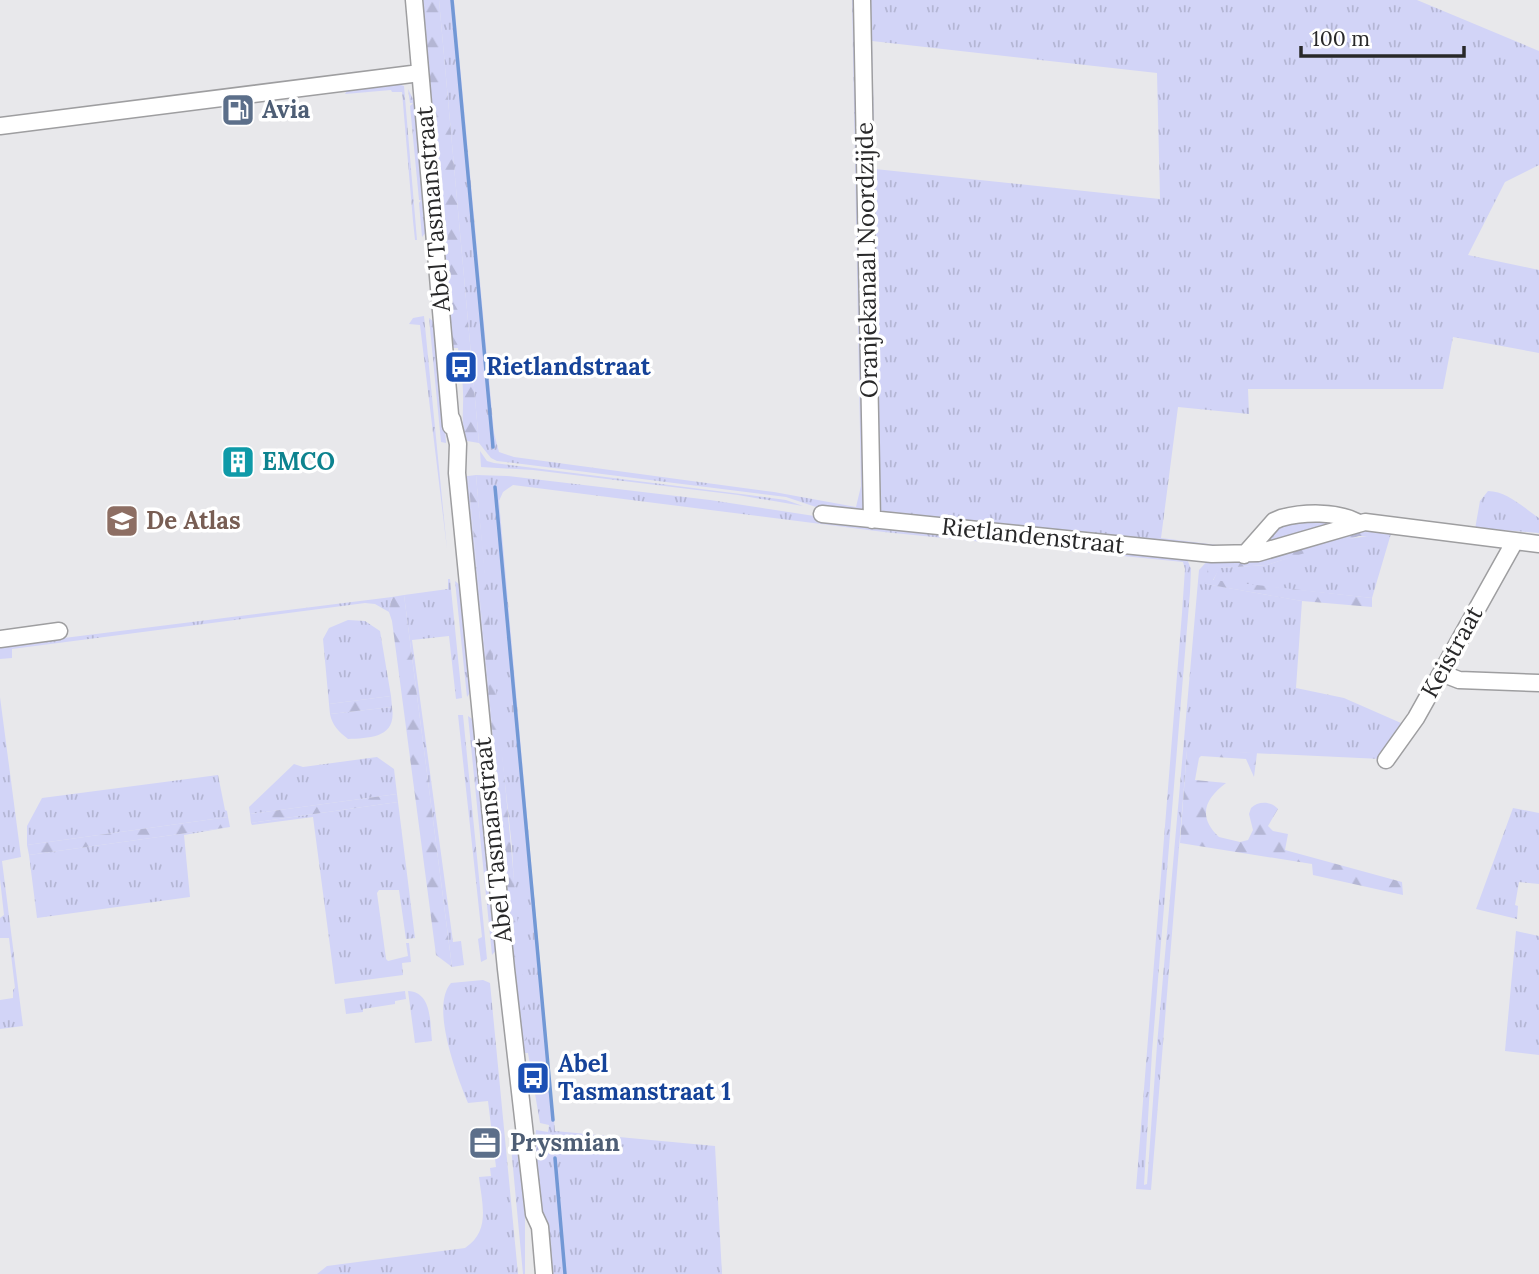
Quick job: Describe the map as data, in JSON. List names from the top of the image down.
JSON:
{
  "streets": {
    "street": [
      "Abel Tasmanstraat",
      "Oranjekanaal Noordzijde",
      "Rietlandenstraat",
      "Keistraat"
    ]
  },
  "crossings": [
    ["Oranjekanaal Noordzijde", "Rietlandenstraat"],
    ["Rietlandenstraat", "Keistraat"]
  ],
  "places": {
    "fuel station": ["Avia"],
    "bus stop": ["Rietlandstraat", "Abel Tasmanstraat 1"],
    "building": ["EMCO"],
    "school or university": ["De Atlas"],
    "office": ["Prysmian"]
  },
  "scale_bar": "100 m"
}
